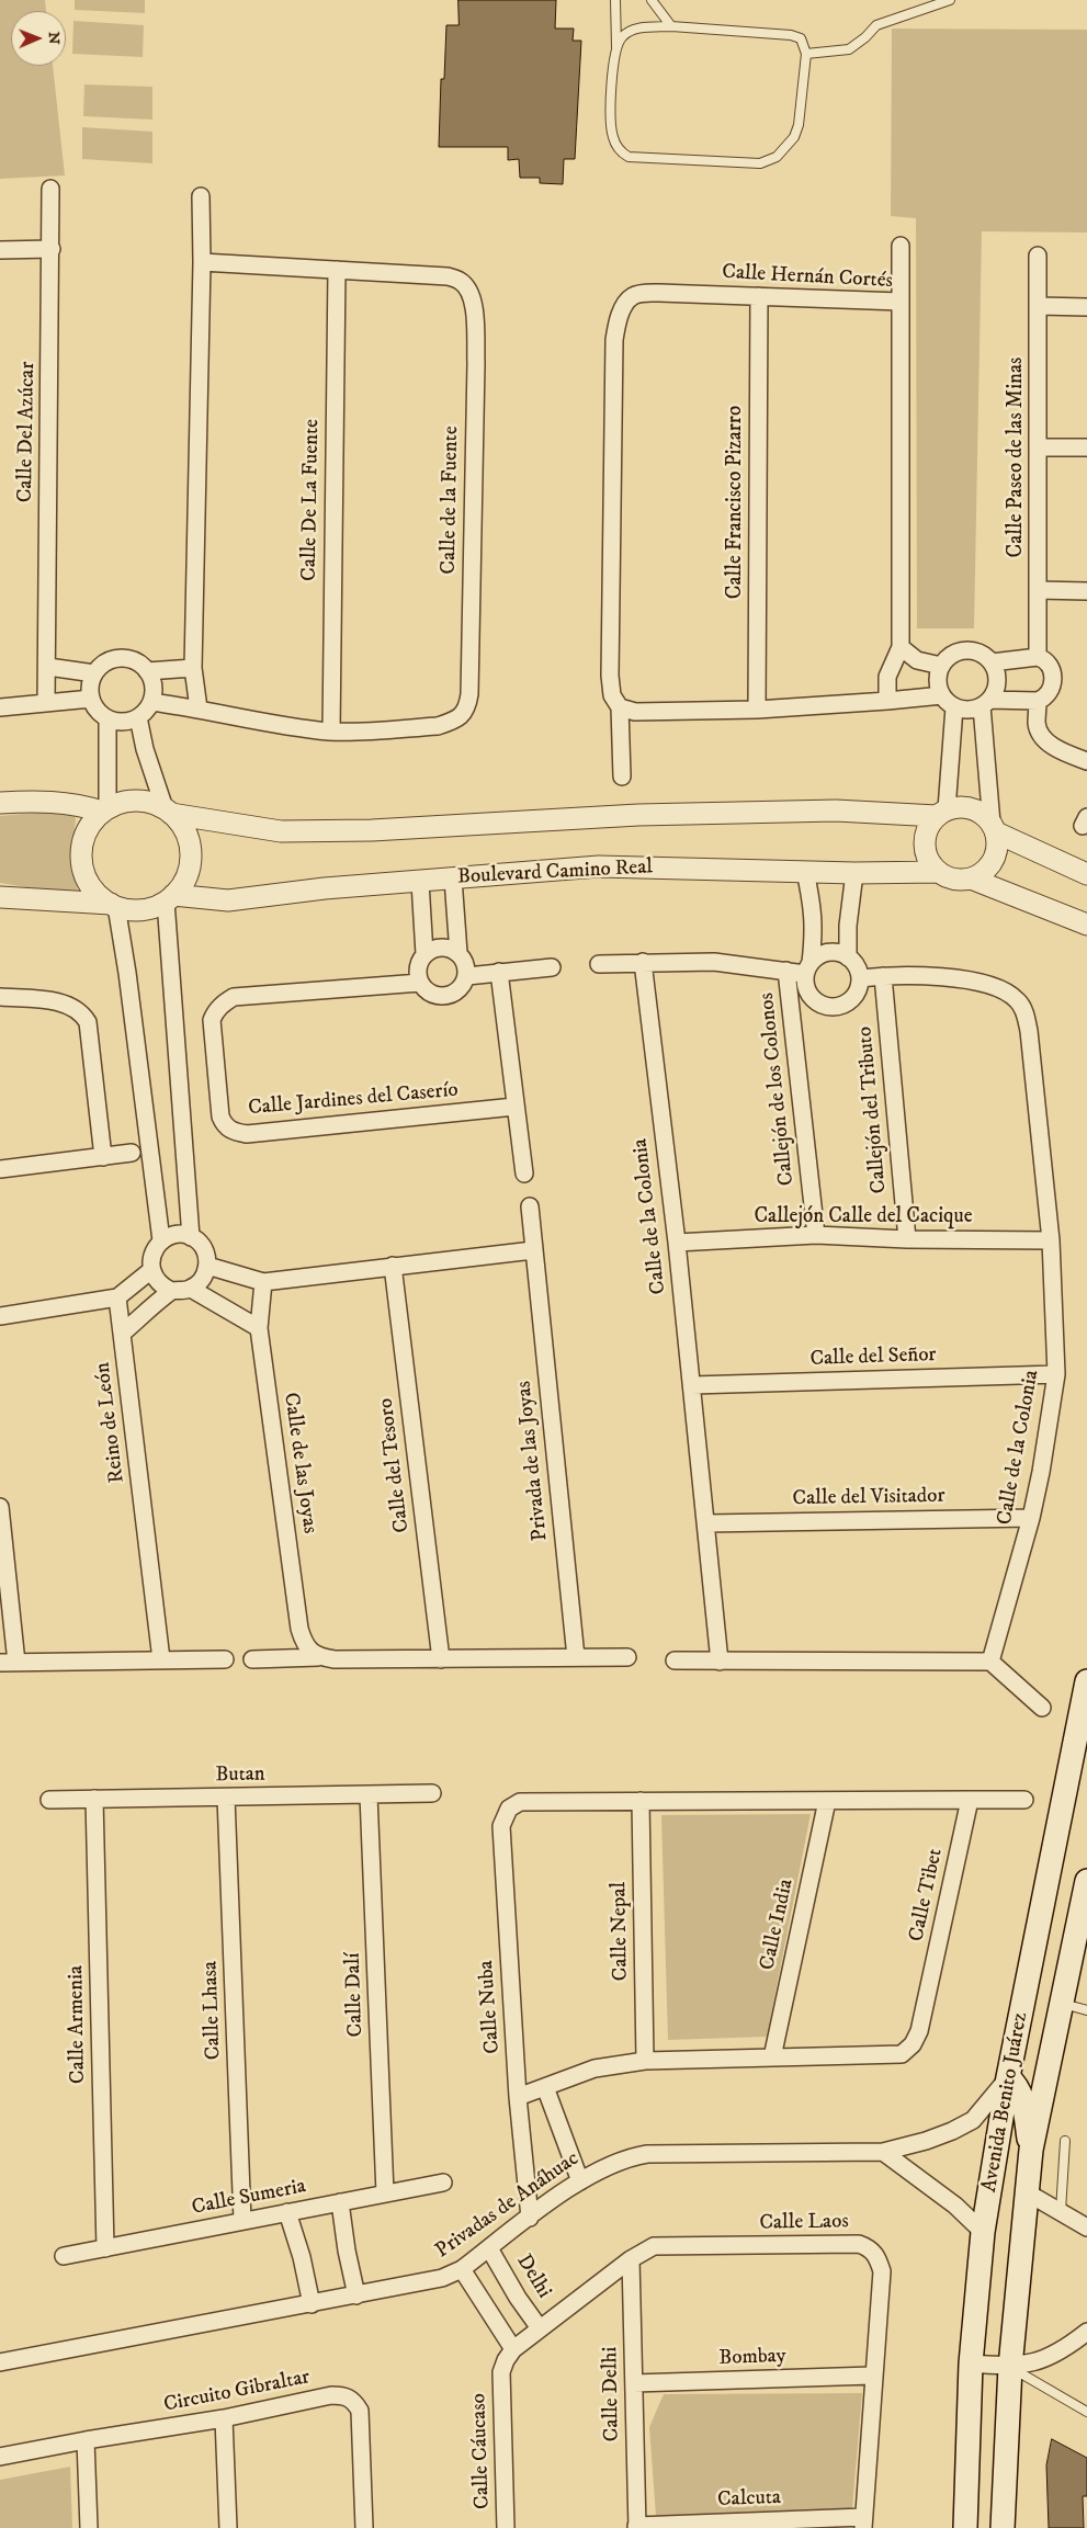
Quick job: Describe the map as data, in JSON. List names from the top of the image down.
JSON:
{
  "streets": {
    "main road": ["Avenida Benito Juárez"],
    "street": [
      "Calle Hernán Cortés",
      "Calle Del Azúcar",
      "Calle Paseo de las Minas",
      "Calle De La Fuente",
      "Calle de la Fuente",
      "Calle Francisco Pizarro",
      "Boulevard Camino Real",
      "Callejón de los Colonos",
      "Calle Jardines del Caserío",
      "Callejón del Tributo",
      "Calle de la Colonia",
      "Callejón Calle del Cacique",
      "Calle del Señor",
      "Reino de León",
      "Privada de las Joyas",
      "Calle de las Joyas",
      "Calle del Tesoro",
      "Calle del Visitador",
      "Butan",
      "Calle Tibet",
      "Calle India",
      "Calle Nepal",
      "Calle Dalí",
      "Calle Nuba",
      "Calle Lhasa",
      "Calle Armenia",
      "Calle Sumeria",
      "Privadas de Anáhuac",
      "Calle Laos",
      "Delhi",
      "Bombay",
      "Circuito Gibraltar",
      "Calle Delhi",
      "Calle Cáucaso",
      "Calcuta"
    ]
  },
  "crossings": [
    ["Calle Hernán Cortés", "Calle Francisco Pizarro"],
    ["Calle De La Fuente", "Calle de la Fuente"],
    ["Callejón de los Colonos", "Callejón Calle del Cacique"],
    ["Callejón del Tributo", "Calle de la Colonia"],
    ["Callejón del Tributo", "Callejón Calle del Cacique"],
    ["Calle de la Colonia", "Callejón Calle del Cacique"],
    ["Calle de la Colonia", "Calle del Señor"],
    ["Calle de la Colonia", "Calle del Visitador"],
    ["Butan", "Calle Dalí"],
    ["Butan", "Calle Lhasa"],
    ["Butan", "Calle Armenia"],
    ["Calle Tibet", "Calle India"],
    ["Calle Tibet", "Calle Nepal"],
    ["Calle Tibet", "Calle Nuba"],
    ["Calle Nepal", "Calle Nuba"],
    ["Calle Dalí", "Calle Sumeria"],
    ["Calle Nuba", "Privadas de Anáhuac"],
    ["Calle Lhasa", "Calle Sumeria"],
    ["Calle Armenia", "Calle Sumeria"],
    ["Avenida Benito Juárez", "Privadas de Anáhuac"],
    ["Privadas de Anáhuac", "Delhi"],
    ["Calle Laos", "Delhi"],
    ["Calle Laos", "Bombay"],
    ["Calle Laos", "Calle Delhi"],
    ["Calle Laos", "Calle Cáucaso"],
    ["Calle Laos", "Calcuta"],
    ["Bombay", "Calle Delhi"],
    ["Calle Delhi", "Calcuta"]
  ],
  "north": "right"
}
